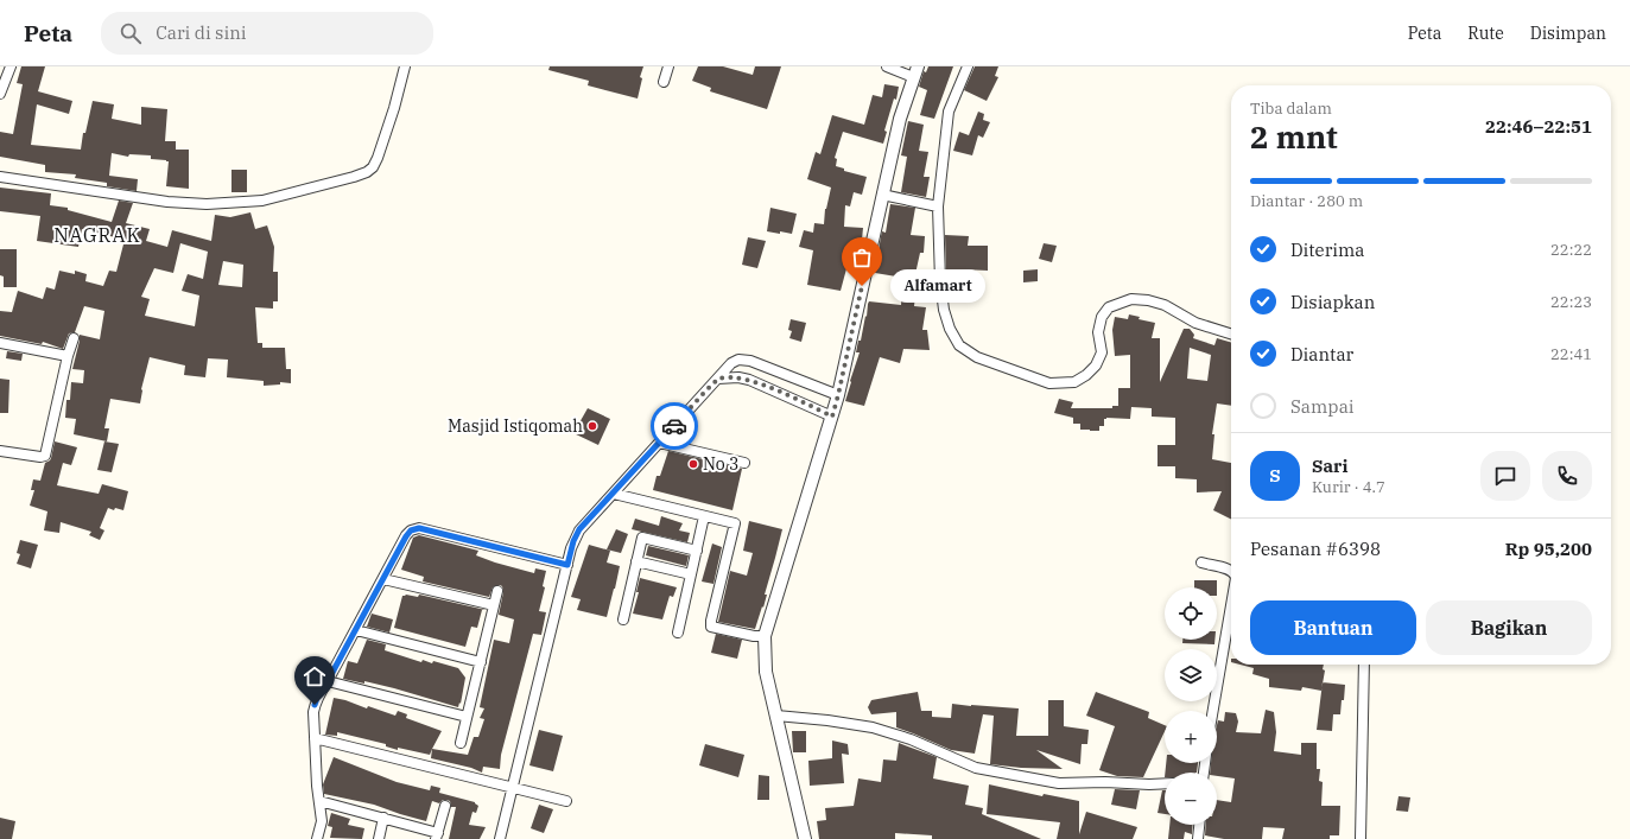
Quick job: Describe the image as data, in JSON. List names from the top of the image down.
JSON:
{
  "districts": ["NAGRAK"],
  "places": ["Alfamart", "Masjid Istiqomah", "No 3"],
  "page": {
    "header": "Peta",
    "search": "Cari di sini",
    "nav": ["Peta", "Rute", "Disimpan"],
    "heading": ["2 mnt", "Tiba dalam", "22:46–22:51"],
    "panel": [
      "Sari",
      "Kurir · 4.7",
      "Pesanan #6398",
      "Rp 95,200"
    ],
    "bar": "Diantar · 280 m",
    "list": [
      ["Diterima", "22:22"],
      ["Disiapkan", "22:23"],
      ["Diantar", "22:41"],
      "Sampai"
    ],
    "bubble": "Alfamart",
    "round": "S",
    "map_buttons": ["+", "−"],
    "buttons": ["Bantuan", "Bagikan"]
  }
}
